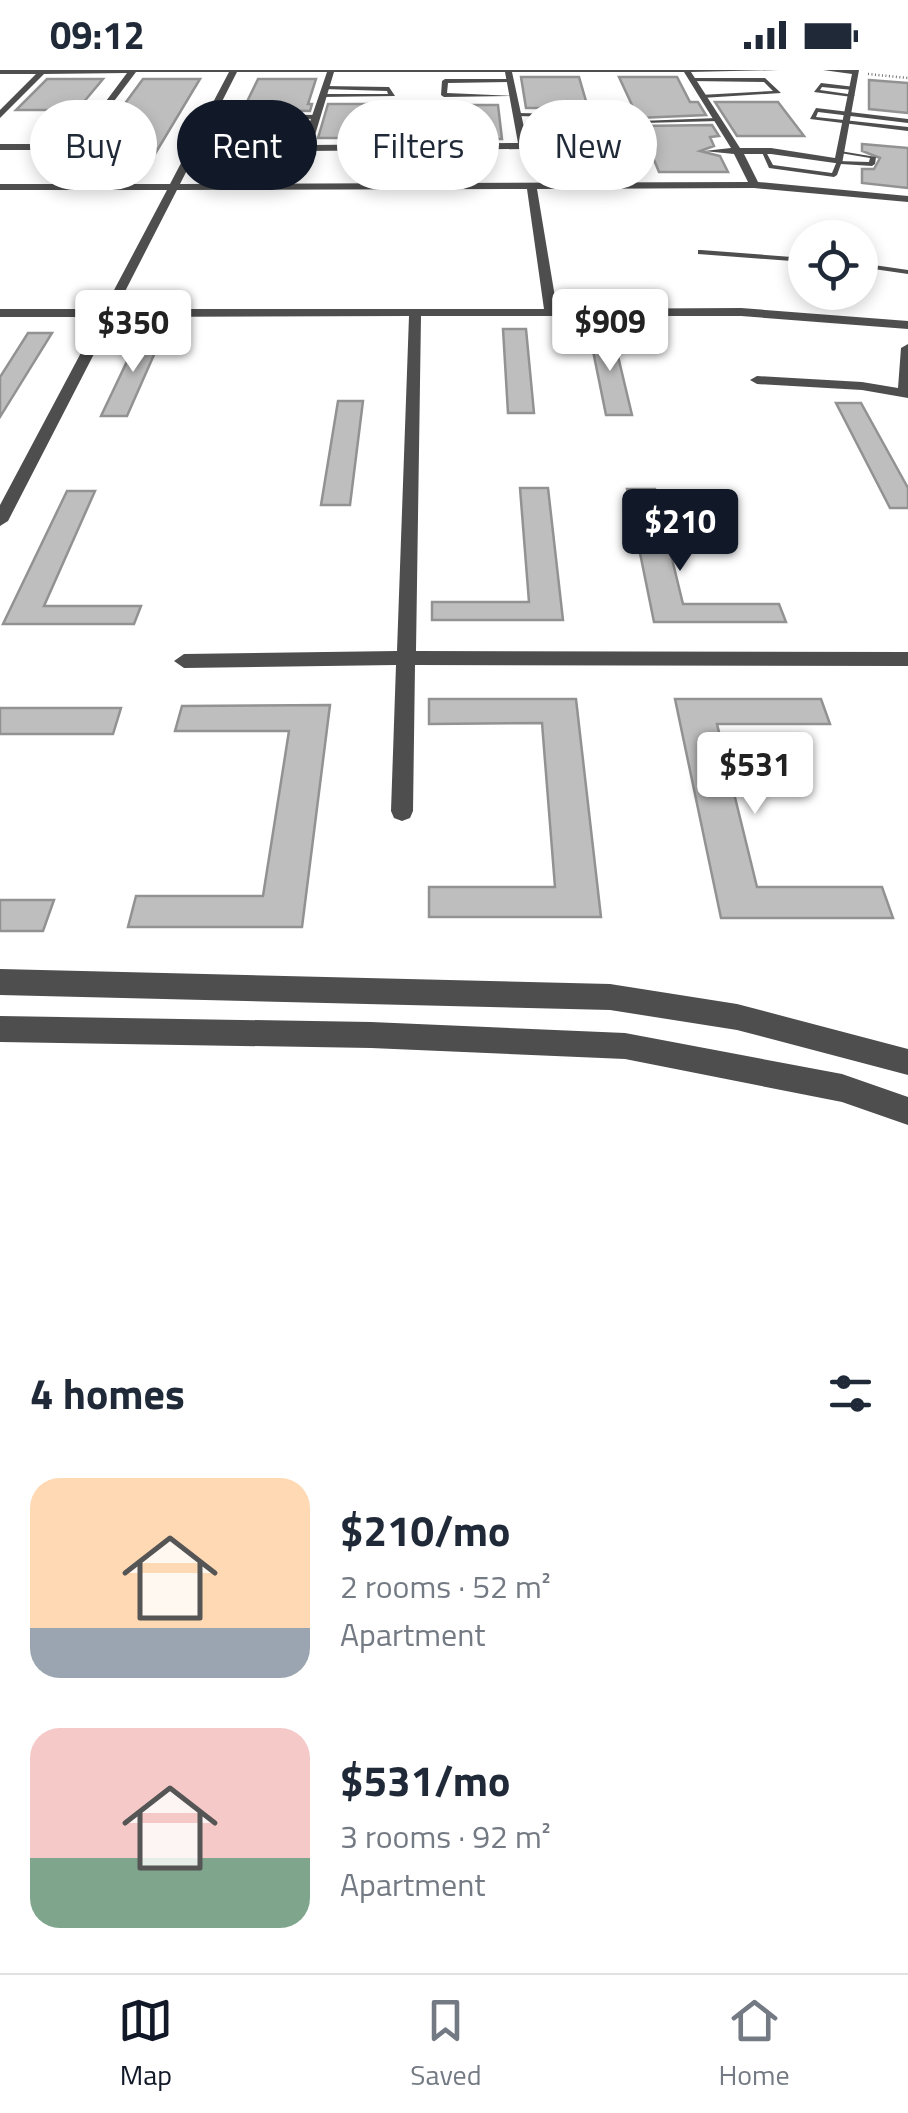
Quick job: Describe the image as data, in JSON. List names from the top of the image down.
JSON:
{
  "page": {
    "status": "09:12",
    "chip": [
      "Buy",
      "Rent",
      "Filters",
      "New"
    ],
    "price": [
      "$909",
      "$350",
      "$210",
      "$531"
    ],
    "heading": "4 homes",
    "list": [
      {
        "name": "$210/mo",
        "note": "2 rooms · 52 m² · Apartment"
      },
      {
        "name": "$531/mo",
        "note": "3 rooms · 92 m² · Apartment"
      }
    ],
    "tabs": ["Map", "Saved", "Home"]
  }
}
